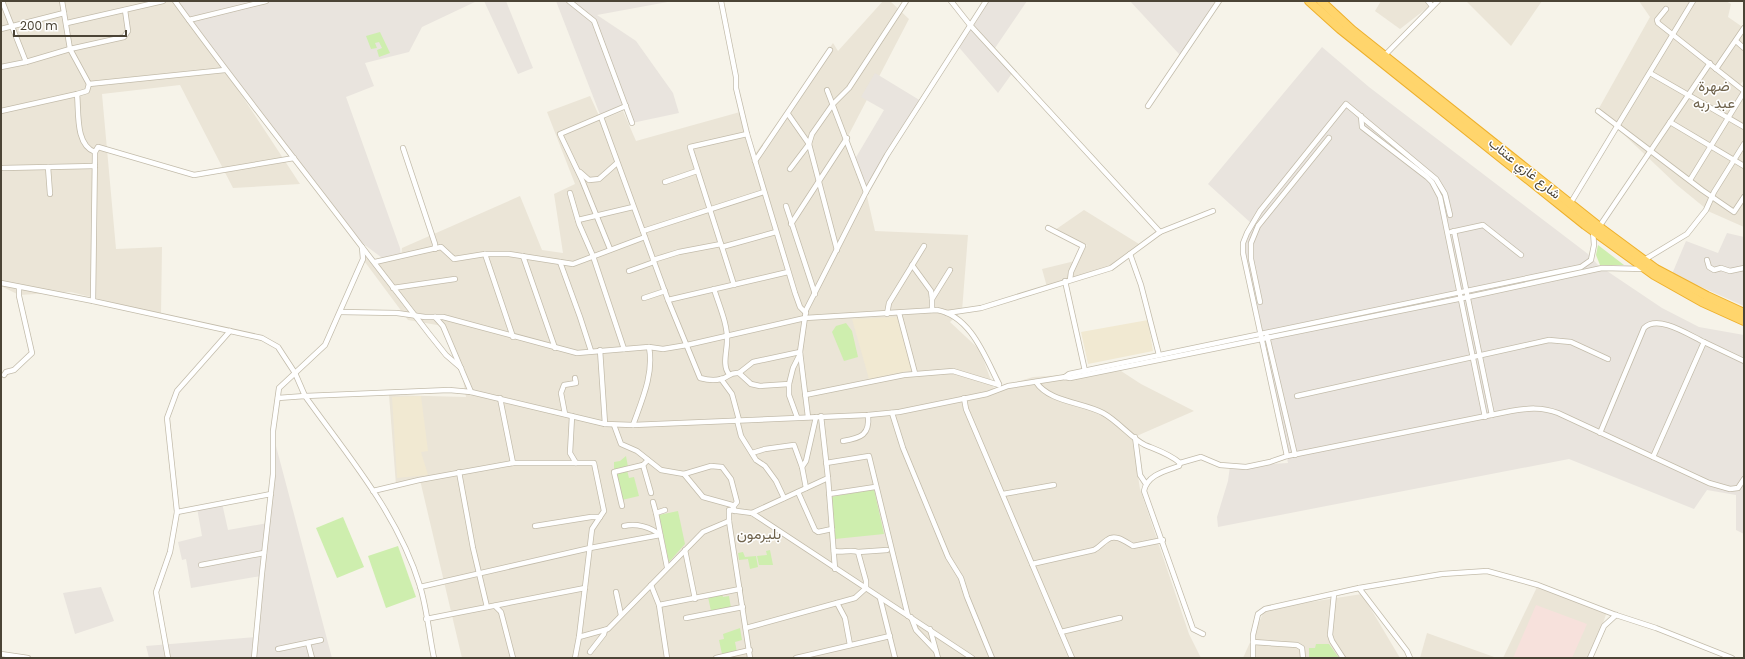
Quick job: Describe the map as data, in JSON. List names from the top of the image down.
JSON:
{
  "streets": {
    "highway": ["شارع غازي عنتاب"]
  },
  "districts": ["ضهرة عبد ربه", "بليرمون"],
  "scale_bar": "200 m"
}
